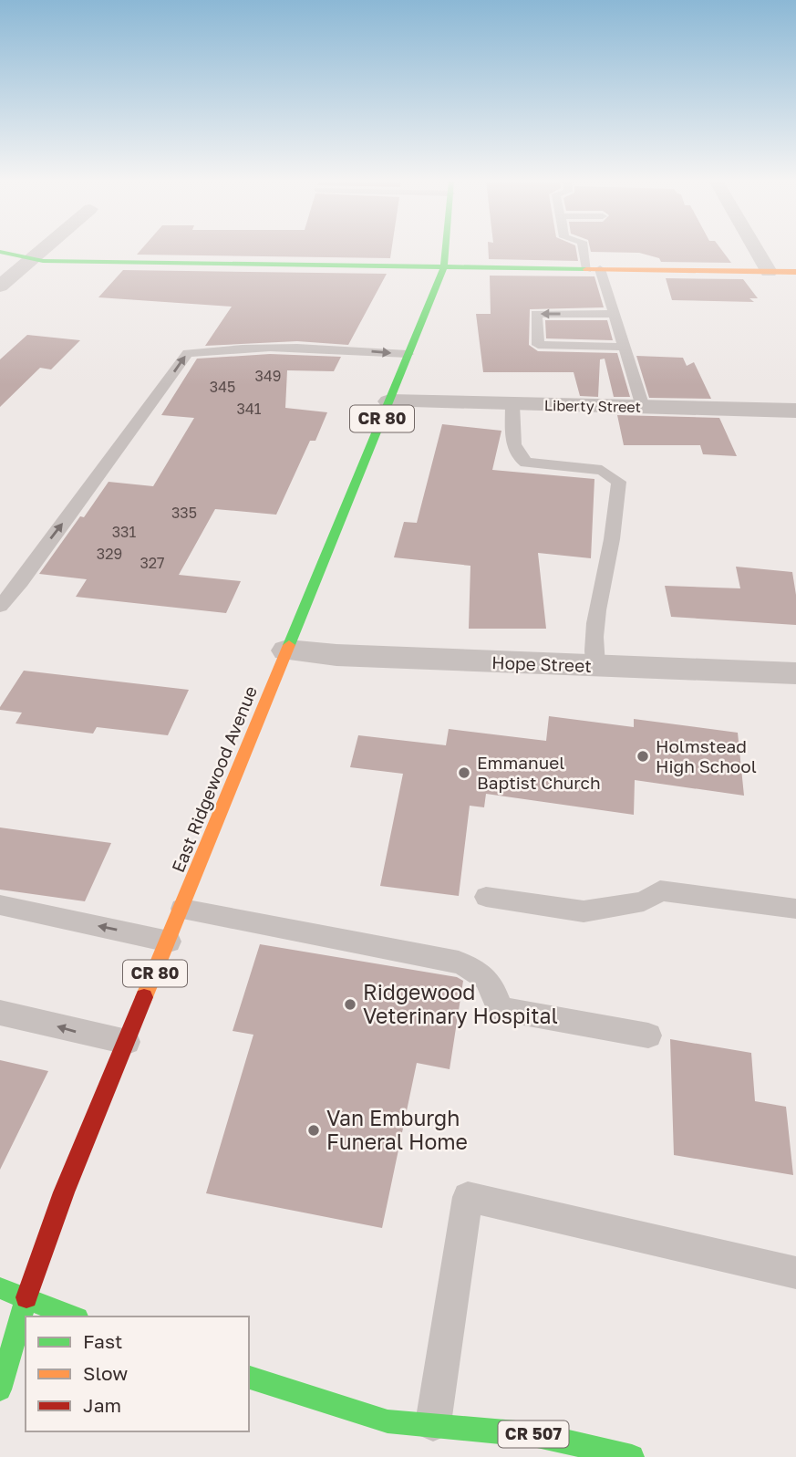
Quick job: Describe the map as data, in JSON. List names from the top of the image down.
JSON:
{
  "streets": {
    "main road": ["CR 80", "East Ridgewood Avenue", "CR 507"],
    "street": ["Liberty Street", "Hope Street"]
  },
  "crossings": [
    ["Liberty Street", "East Ridgewood Avenue"],
    ["Hope Street", "East Ridgewood Avenue"]
  ],
  "places": [
    "Holmstead High School",
    "Emmanuel Baptist Church",
    "Ridgewood Veterinary Hospital",
    "Van Emburgh Funeral Home"
  ],
  "house_numbers": [
    "349",
    "345",
    "341",
    "335",
    "331",
    "329",
    "327"
  ],
  "legend": ["Fast", "Slow", "Jam"]
}
